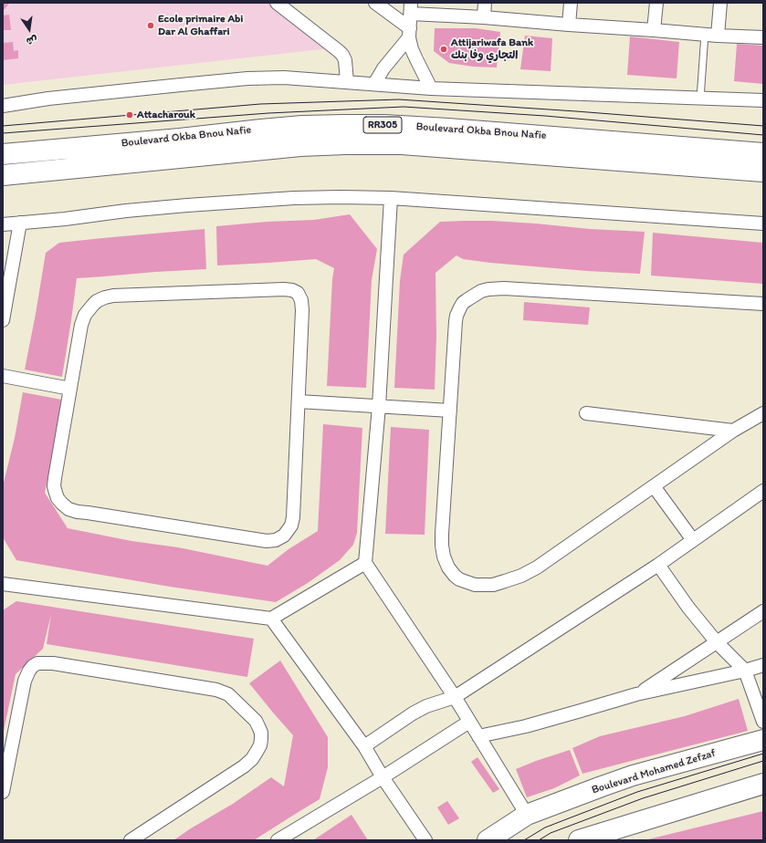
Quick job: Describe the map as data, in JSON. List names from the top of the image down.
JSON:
{
  "streets": {
    "main road": ["RR305", "Boulevard Okba Bnou Nafie", "Boulevard Mohamed Zefzaf"]
  },
  "places": ["Ecole primaire Abi Dar Al Ghaffari", "Attijariwafa Bank التجاري وفا بنك", "Attacharouk"],
  "north": "bottom"
}
